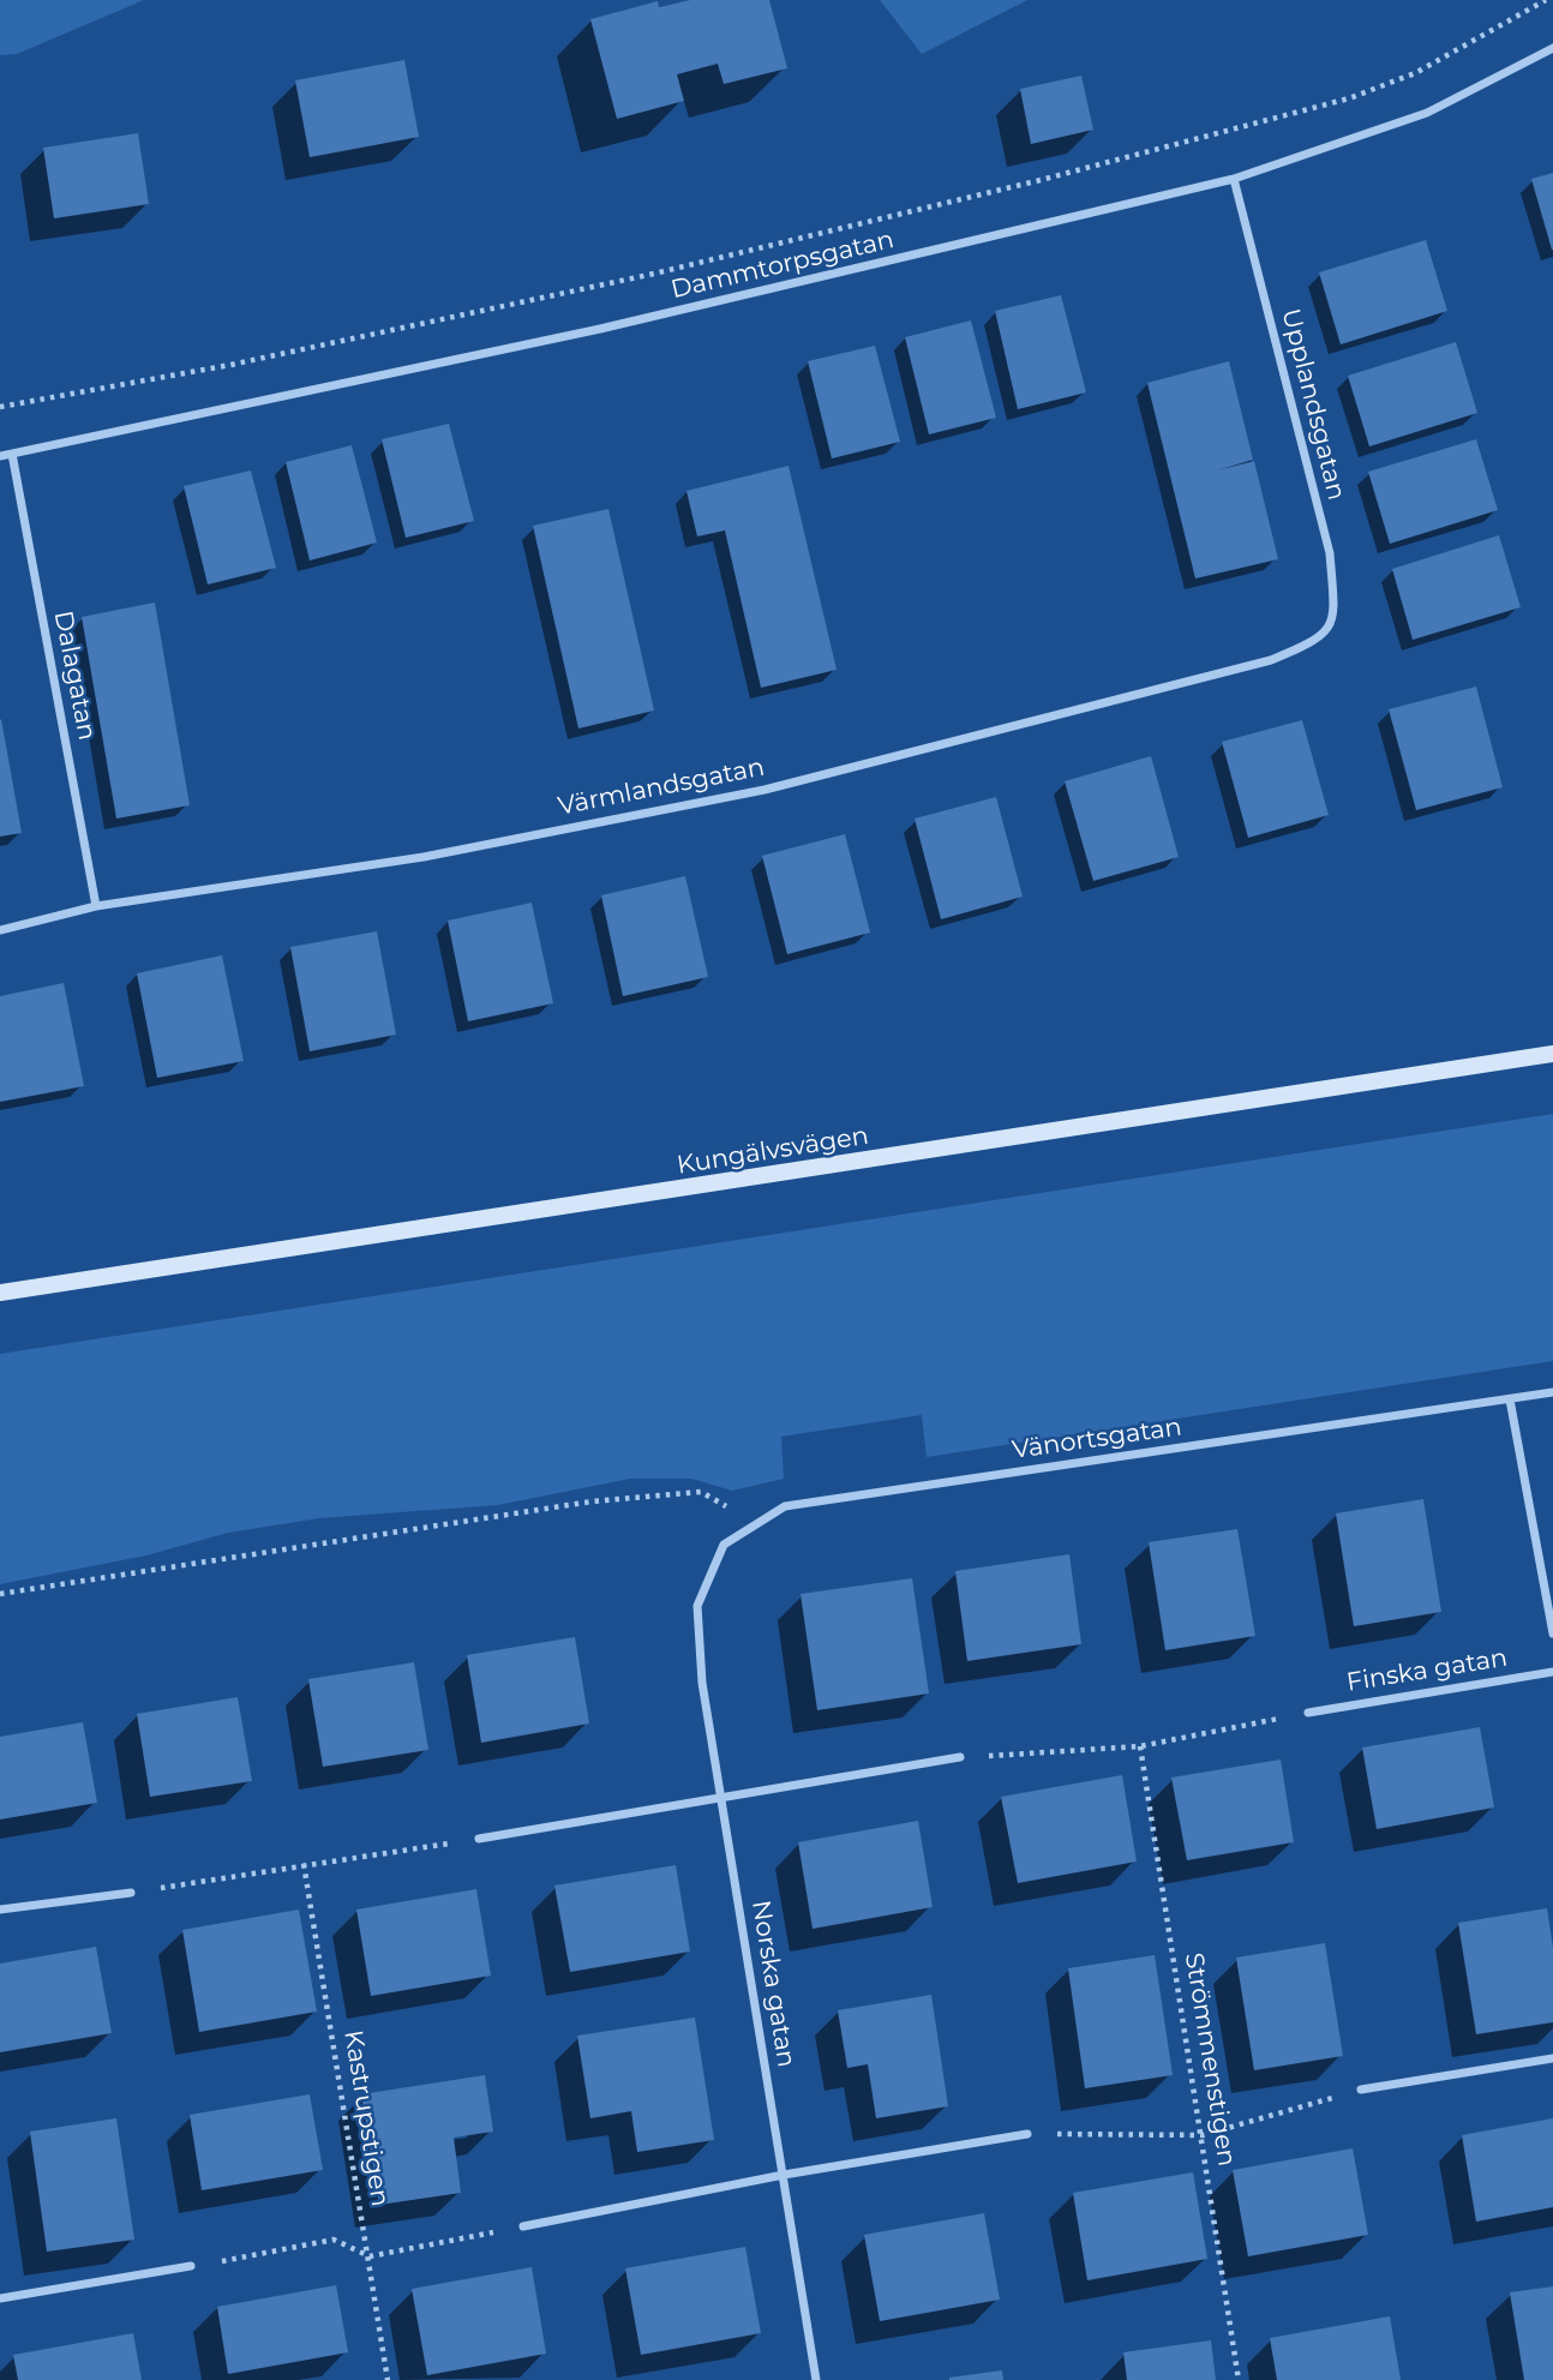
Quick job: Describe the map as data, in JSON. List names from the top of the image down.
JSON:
{
  "streets": {
    "main road": ["Kungälvsvägen"],
    "street": [
      "Dammtorpsgatan",
      "Upplandsgatan",
      "Dalagatan",
      "Värmlandsgatan",
      "Vänortsgatan",
      "Finska gatan",
      "Norska gatan"
    ],
    "path": ["Strömmenstigen", "Kastrupstigen"]
  },
  "crossings": [
    ["Dammtorpsgatan", "Upplandsgatan"],
    ["Dammtorpsgatan", "Dalagatan"],
    ["Upplandsgatan", "Värmlandsgatan"],
    ["Dalagatan", "Värmlandsgatan"],
    ["Vänortsgatan", "Norska gatan"]
  ]
}
